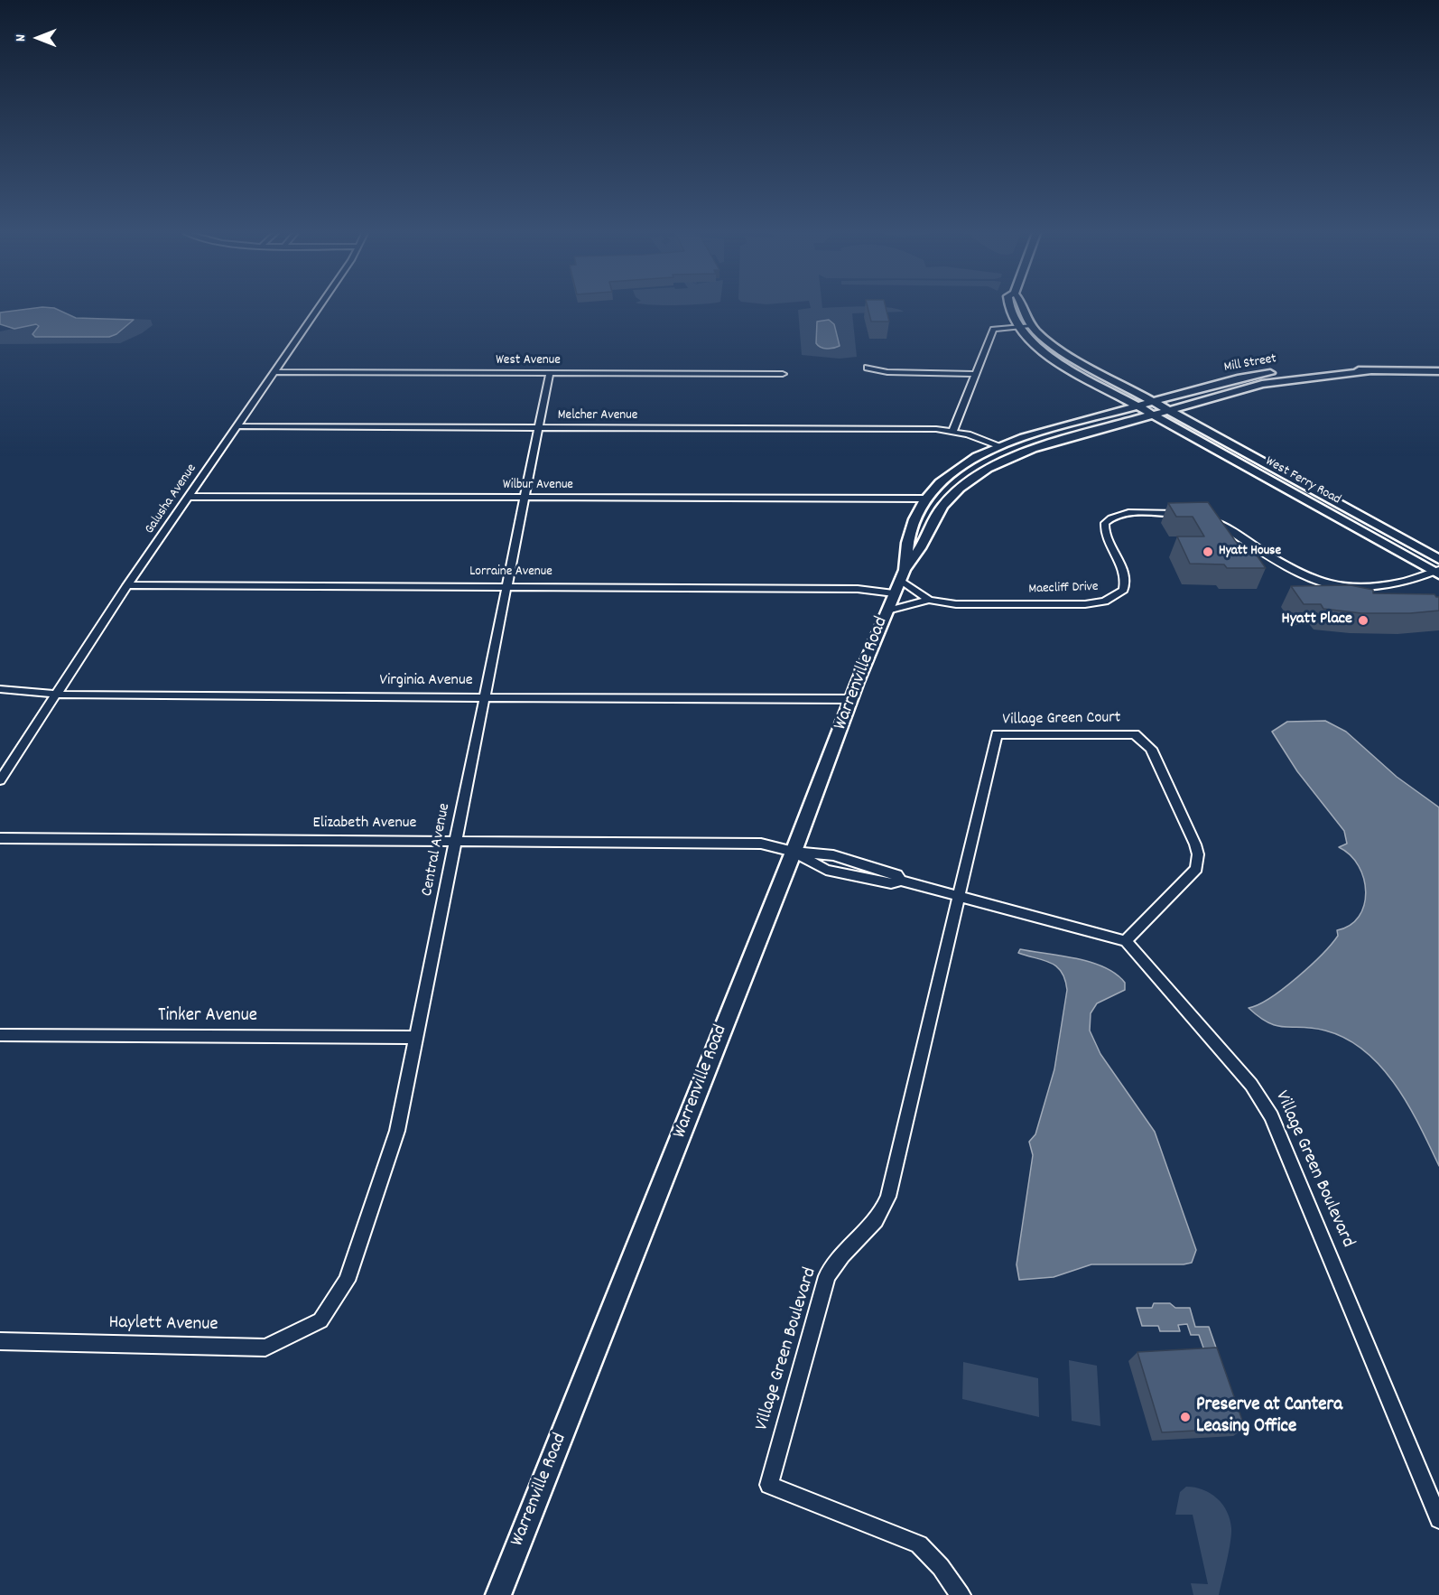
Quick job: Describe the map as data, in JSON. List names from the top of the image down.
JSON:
{
  "streets": {
    "main road": ["Mill Street", "West Ferry Road", "Warrenville Road"],
    "street": [
      "West Avenue",
      "Melcher Avenue",
      "Wilbur Avenue",
      "Galusha Avenue",
      "Lorraine Avenue",
      "Maecliff Drive",
      "Virginia Avenue",
      "Village Green Court",
      "Elizabeth Avenue",
      "Central Avenue",
      "Tinker Avenue",
      "Village Green Boulevard",
      "Haylett Avenue"
    ]
  },
  "crossings": [
    ["West Avenue", "Galusha Avenue"],
    ["West Avenue", "Central Avenue"],
    ["Mill Street", "West Ferry Road"],
    ["Mill Street", "Warrenville Road"],
    ["Melcher Avenue", "Galusha Avenue"],
    ["Melcher Avenue", "Warrenville Road"],
    ["Melcher Avenue", "Central Avenue"],
    ["West Ferry Road", "Warrenville Road"],
    ["Wilbur Avenue", "Galusha Avenue"],
    ["Wilbur Avenue", "Warrenville Road"],
    ["Wilbur Avenue", "Central Avenue"],
    ["Galusha Avenue", "Lorraine Avenue"],
    ["Galusha Avenue", "Virginia Avenue"],
    ["Lorraine Avenue", "Warrenville Road"],
    ["Lorraine Avenue", "Central Avenue"],
    ["Maecliff Drive", "Warrenville Road"],
    ["Warrenville Road", "Virginia Avenue"],
    ["Warrenville Road", "Elizabeth Avenue"],
    ["Virginia Avenue", "Central Avenue"],
    ["Village Green Court", "Village Green Boulevard"],
    ["Elizabeth Avenue", "Central Avenue"],
    ["Central Avenue", "Tinker Avenue"],
    ["Central Avenue", "Haylett Avenue"]
  ],
  "places": ["Hyatt House", "Hyatt Place", "Preserve at Cantera Leasing Office"],
  "north": "left"
}
